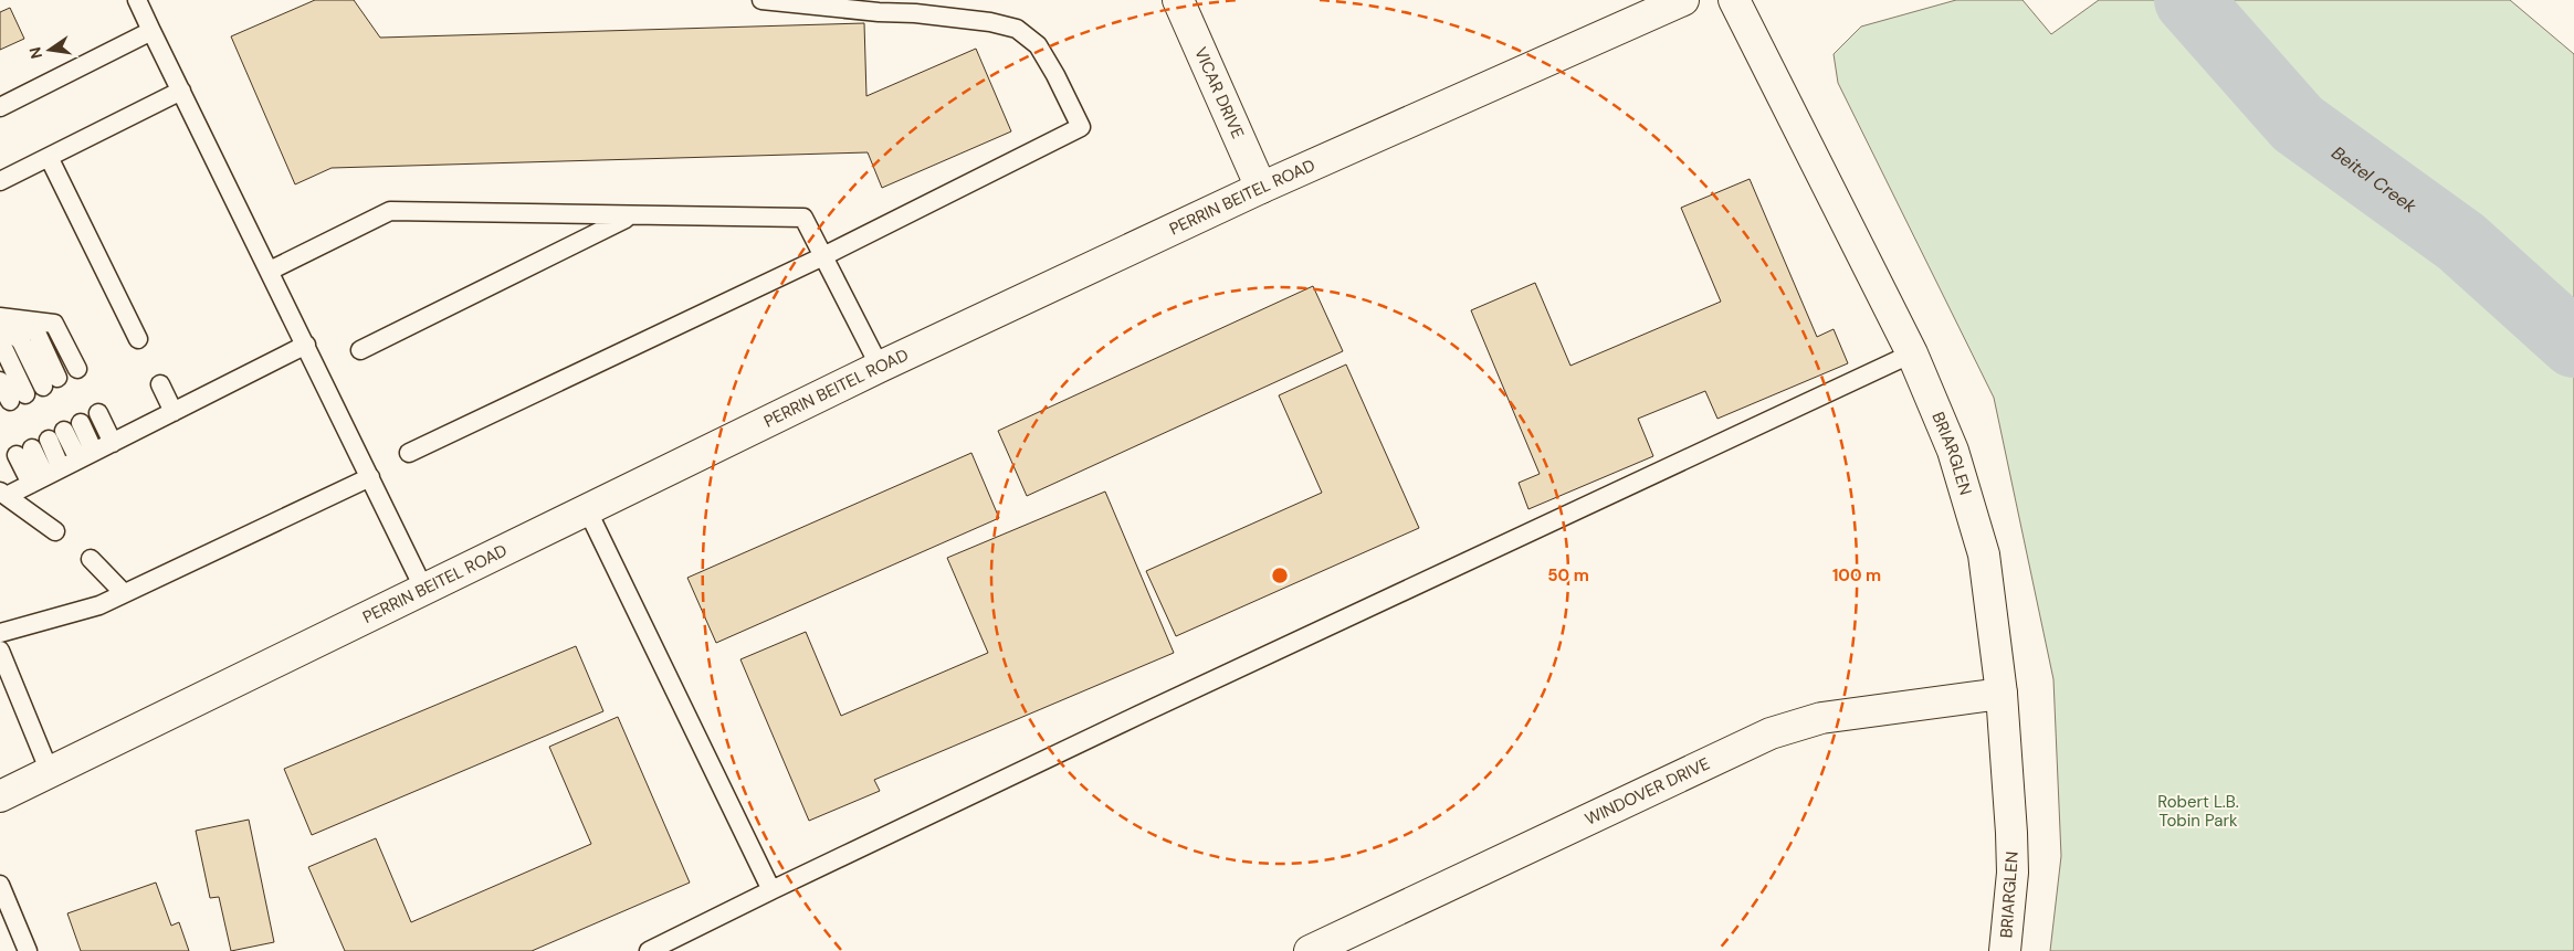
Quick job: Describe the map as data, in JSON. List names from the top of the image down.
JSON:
{
  "streets": {
    "street": [
      "VICAR DRIVE",
      "PERRIN BEITEL ROAD",
      "BRIARGLEN",
      "WINDOVER DRIVE"
    ]
  },
  "crossings": [
    ["VICAR DRIVE", "PERRIN BEITEL ROAD"],
    ["BRIARGLEN", "WINDOVER DRIVE"]
  ],
  "water": ["Beitel Creek"],
  "parks": ["Robert L.B. Tobin Park"],
  "north": "left",
  "rings": ["50 m", "100 m"]
}
